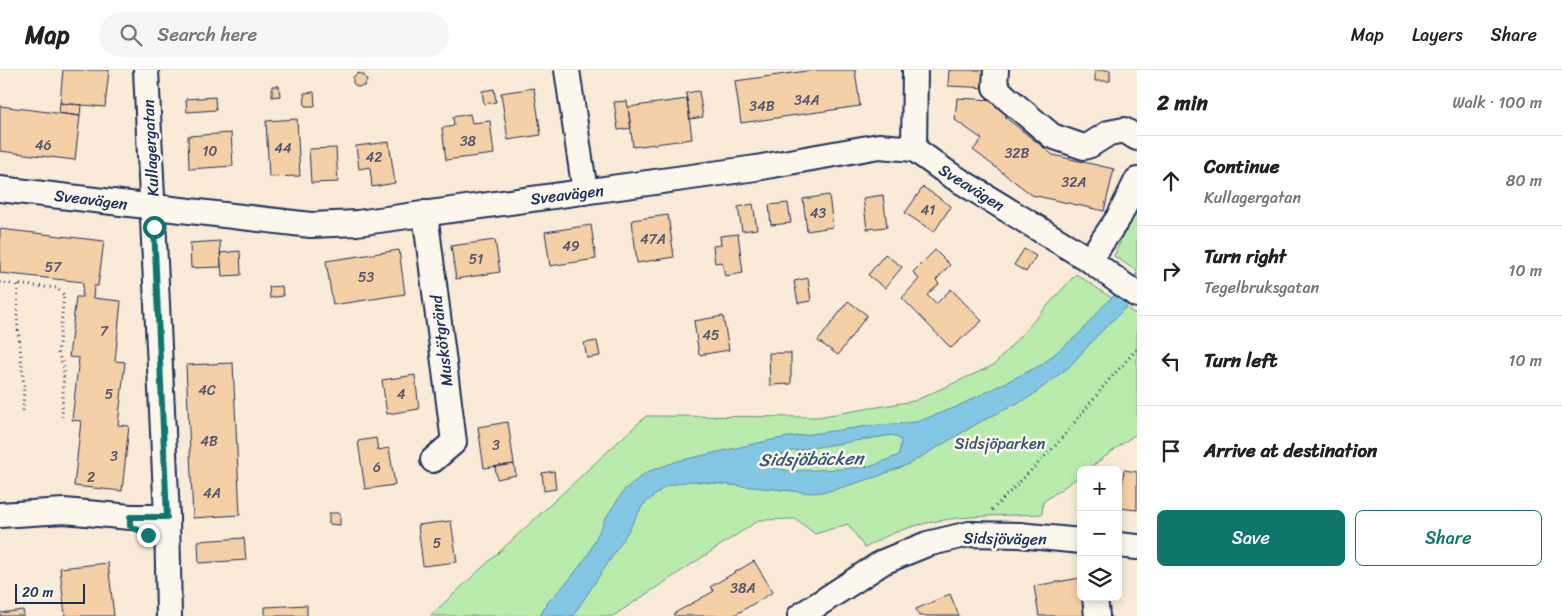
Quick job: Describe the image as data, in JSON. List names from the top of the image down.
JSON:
{
  "streets": {
    "street": [
      "Kullagergatan",
      "Sveavägen",
      "Muskötgränd",
      "Sidsjövägen"
    ]
  },
  "crossings": [
    ["Kullagergatan", "Sveavägen"],
    ["Sveavägen", "Muskötgränd"]
  ],
  "water": ["Sidsjöbäcken"],
  "parks": ["Sidsjöparken"],
  "house_numbers": [
    "34A",
    "34B",
    "38",
    "46",
    "44",
    "10",
    "32B",
    "42",
    "32A",
    "41",
    "43",
    "47A",
    "49",
    "51",
    "57",
    "53",
    "7",
    "45",
    "4C",
    "5",
    "4",
    "4B",
    "3",
    "3",
    "6",
    "2",
    "4A",
    "5",
    "38A"
  ],
  "scale_bar": "20 m",
  "page": {
    "header": "Map",
    "search": "Search here",
    "nav": ["Map", "Layers", "Share"],
    "heading": ["2 min", "Walk · 100 m"],
    "list": [
      ["Continue", "Kullagergatan", "80 m"],
      ["Turn right", "Tegelbruksgatan", "10 m"],
      ["Turn left", "10 m"],
      "Arrive at destination"
    ],
    "map_buttons": ["+", "−"],
    "buttons": ["Save", "Share"],
    "scale": "20 m"
  }
}
